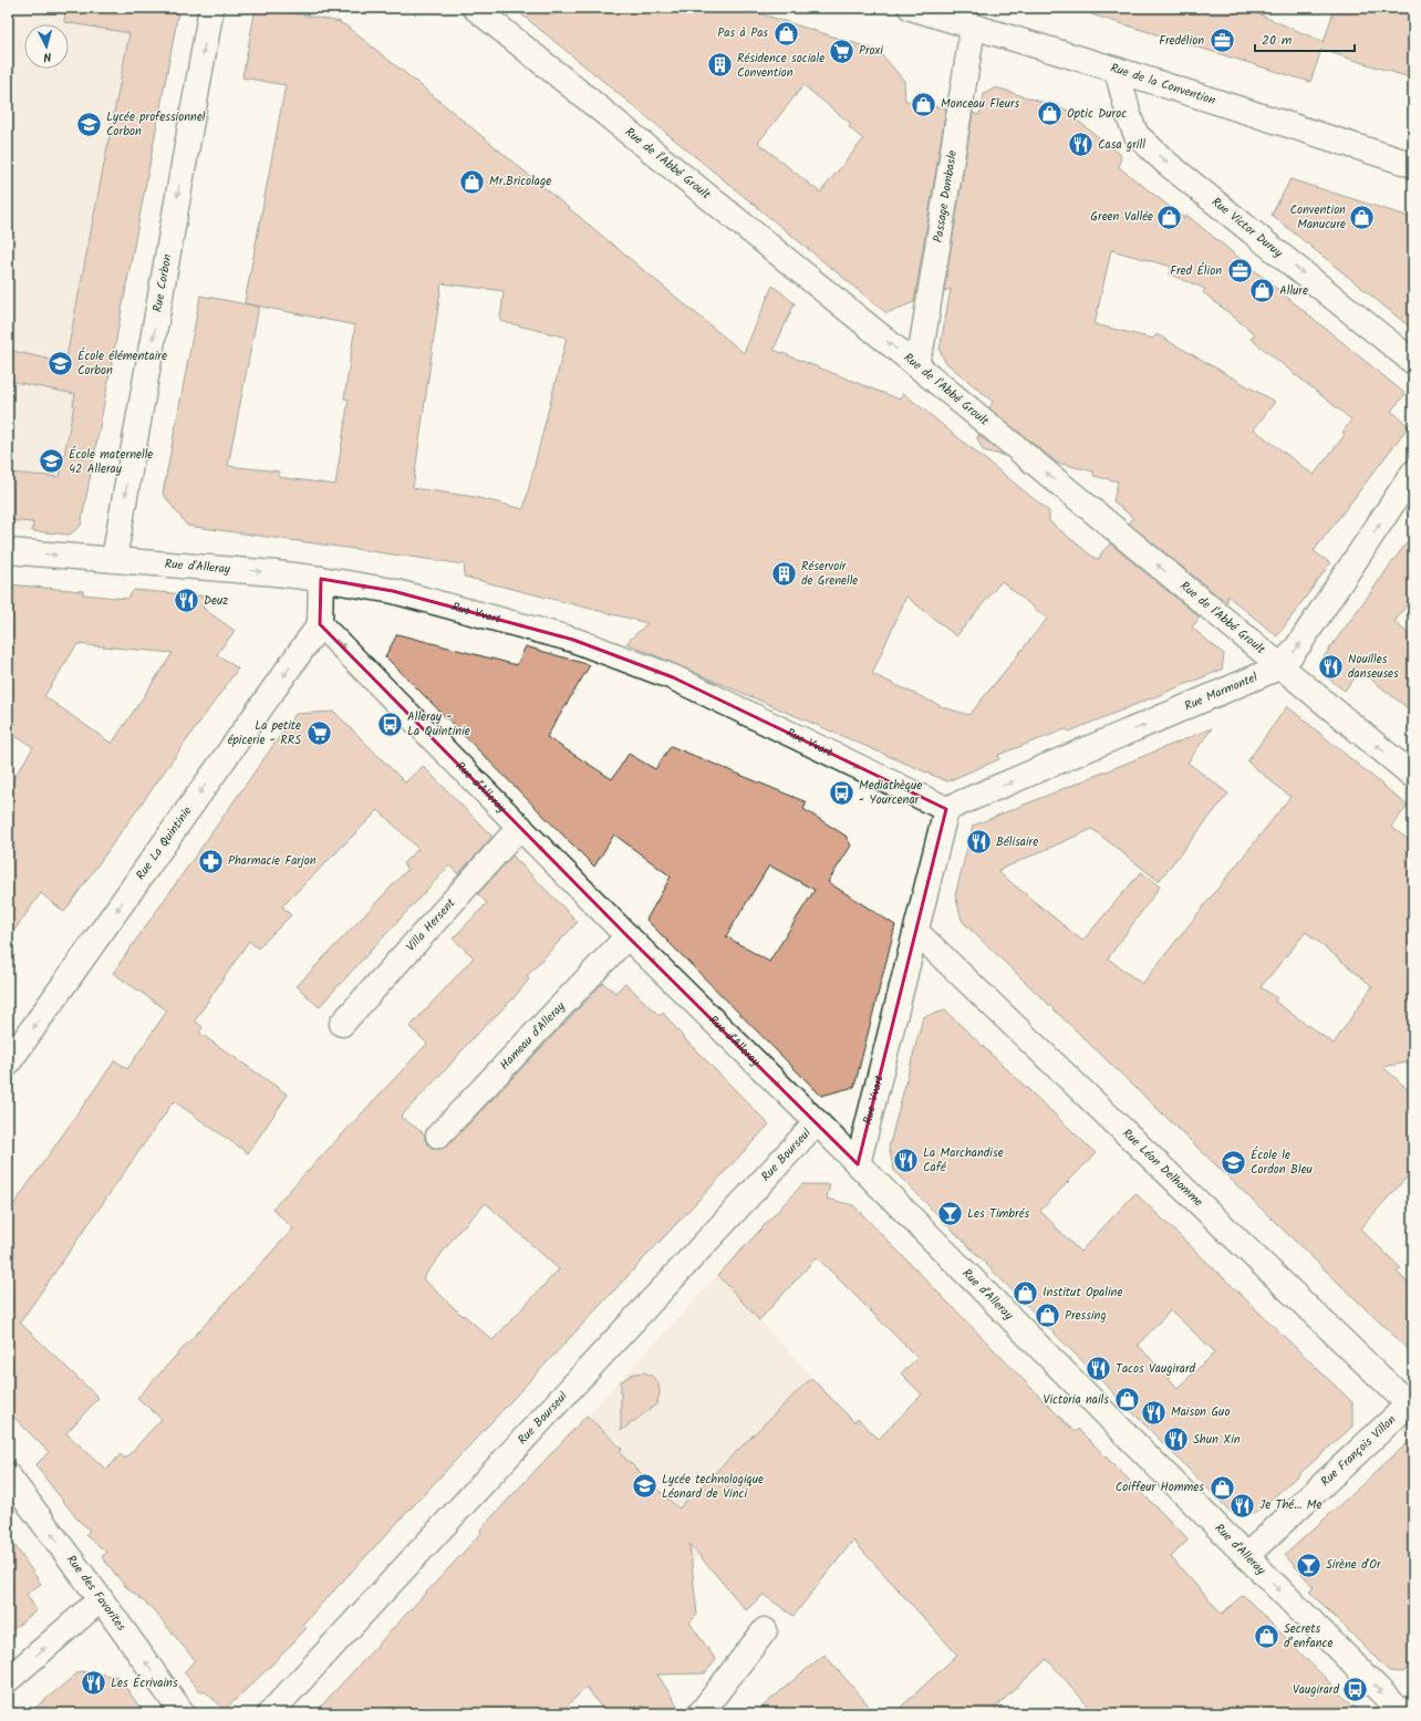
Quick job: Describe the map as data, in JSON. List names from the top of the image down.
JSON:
{
  "streets": {
    "street": [
      "Rue de la Convention",
      "Rue de l'Abbé Groult",
      "Passage Dombasle",
      "Rue Victor Duruy",
      "Rue Corbon",
      "Rue d'Alleray",
      "Rue Yvart",
      "Rue Marmontel",
      "Rue La Quintinie",
      "Villa Hersent",
      "Hameau d'Alleray",
      "Rue Bourseul",
      "Rue Léon Delhomme",
      "Rue François Villon",
      "Rue des Favorites"
    ]
  },
  "crossings": [
    ["Rue de la Convention", "Passage Dombasle"],
    ["Rue de la Convention", "Rue Victor Duruy"],
    ["Rue de l'Abbé Groult", "Passage Dombasle"],
    ["Rue de l'Abbé Groult", "Rue Marmontel"],
    ["Rue Corbon", "Rue d'Alleray"],
    ["Rue d'Alleray", "Rue Yvart"],
    ["Rue d'Alleray", "Rue La Quintinie"],
    ["Rue d'Alleray", "Villa Hersent"],
    ["Rue d'Alleray", "Hameau d'Alleray"],
    ["Rue d'Alleray", "Rue Bourseul"],
    ["Rue d'Alleray", "Rue François Villon"],
    ["Rue Yvart", "Rue Marmontel"],
    ["Rue Yvart", "Rue Léon Delhomme"],
    ["Rue Léon Delhomme", "Rue François Villon"]
  ],
  "one_way": [
    "Rue de l'Abbé Groult",
    "Rue Victor Duruy",
    "Rue Corbon",
    "Rue d'Alleray",
    "Rue Yvart",
    "Rue Marmontel",
    "Rue La Quintinie",
    "Rue des Favorites"
  ],
  "places": {
    "shop": [
      "Pas à Pas",
      "Monceau Fleurs",
      "Optic Duroc",
      "Mr.Bricolage",
      "Green Vallée",
      "Convention Manucure",
      "Allure",
      "Institut Opaline",
      "Pressing",
      "Victoria nails",
      "Coiffeur Hommes",
      "Secrets d’enfance"
    ],
    "office": ["Fredélion", "Fred Élion"],
    "supermarket": ["Proxi", "La petite épicerie - RRS"],
    "building": ["Résidence sociale Convention", "Réservoir de Grenelle"],
    "school or university": [
      "Lycée professionnel Corbon",
      "École élémentaire Corbon",
      "École maternelle 42 Alleray",
      "École le Cordon Bleu",
      "Lycée technologique Léonard de Vinci"
    ],
    "restaurant": [
      "Casa grill",
      "Deuz",
      "Nouilles danseuses",
      "Bélisaire",
      "La Marchandise Café",
      "Tacos Vaugirard",
      "Maison Guo",
      "Shun Xin",
      "Je Thé… Me",
      "Les Écrivains"
    ],
    "bus stop": ["Alleray - La Quintinie", "Mediathèque - Yourcenar", "Vaugirard"],
    "pharmacy": ["Pharmacie Farjon"],
    "bar": ["Les Timbrés", "Sirène d'Or"]
  },
  "scale_bar": "20 m",
  "north": "bottom"
}
